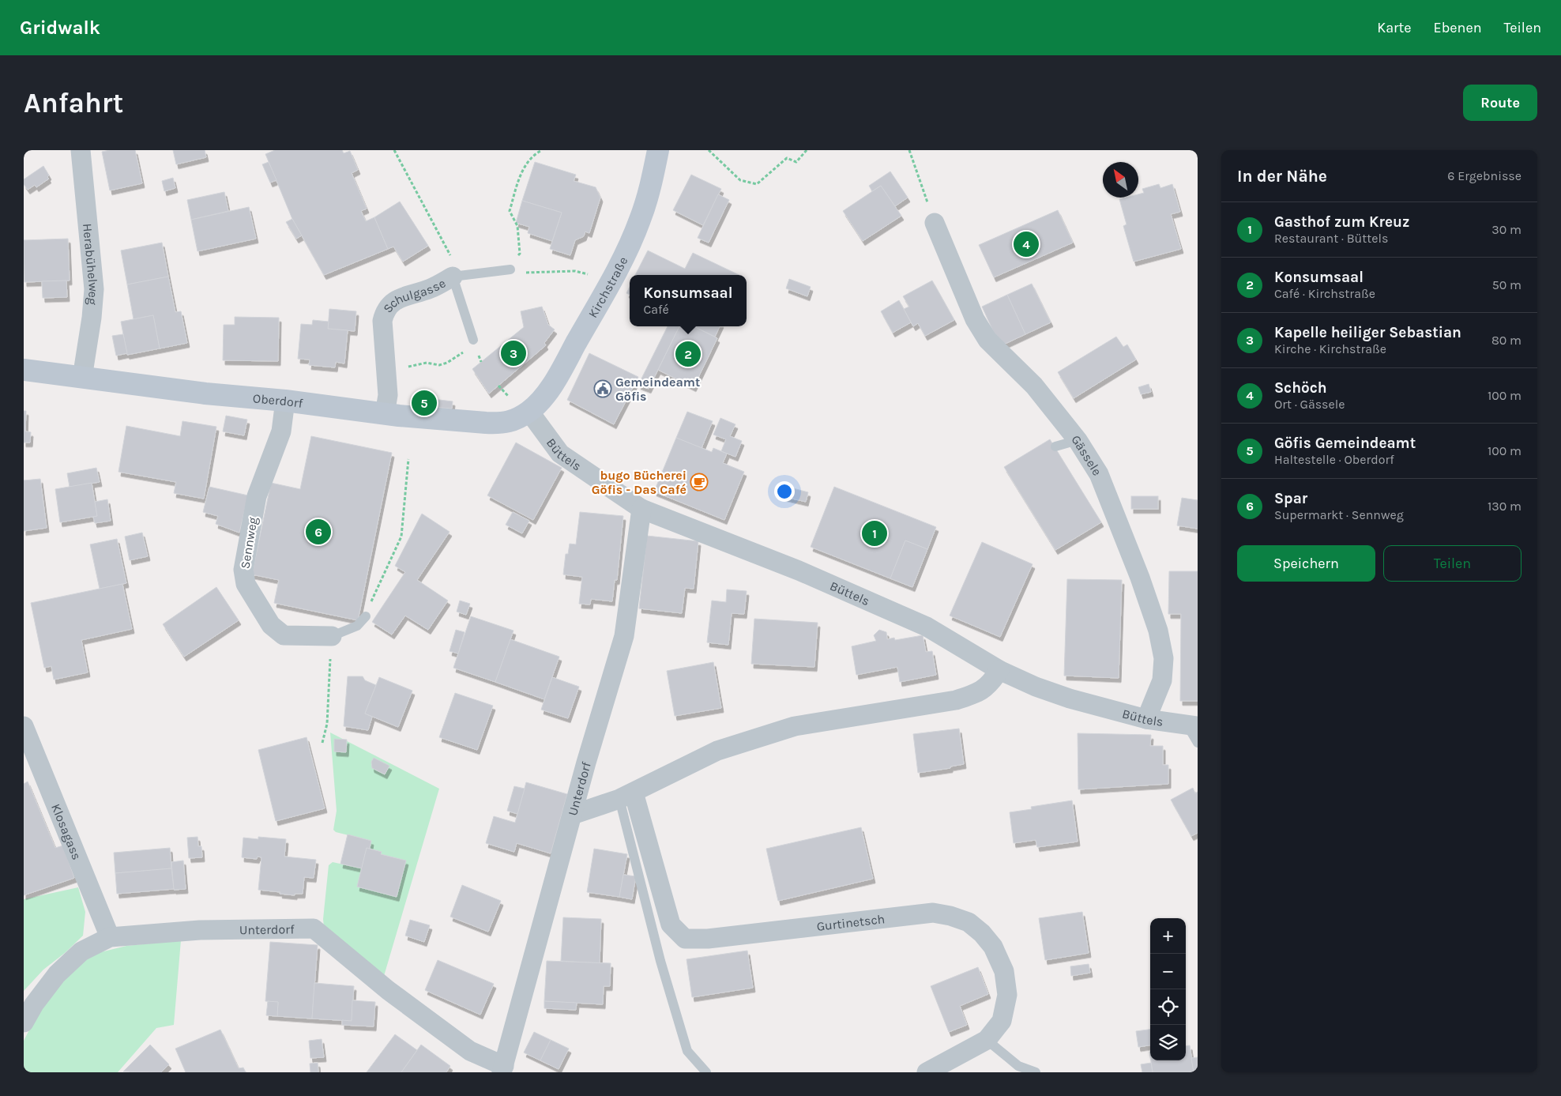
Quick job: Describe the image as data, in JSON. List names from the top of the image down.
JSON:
{
  "streets": {
    "main road": ["Kirchstraße", "Oberdorf"],
    "street": [
      "Herabühelweg",
      "Schulgasse",
      "Büttels",
      "Gässele",
      "Sennweg",
      "Unterdorf",
      "Klosagass",
      "Gurtinetsch"
    ]
  },
  "crossings": [
    ["Herabühelweg", "Oberdorf"],
    ["Kirchstraße", "Oberdorf"],
    ["Kirchstraße", "Büttels"],
    ["Schulgasse", "Oberdorf"],
    ["Oberdorf", "Büttels"],
    ["Oberdorf", "Sennweg"],
    ["Büttels", "Gässele"],
    ["Büttels", "Unterdorf"],
    ["Unterdorf", "Klosagass"]
  ],
  "places": {
    "public building": ["Gemeindeamt Göfis"],
    "cafe": ["bugo Bücherei Göfis - Das Café"]
  },
  "north": "top left",
  "page": {
    "header": "Gridwalk",
    "nav": ["Karte", "Ebenen", "Teilen"],
    "buttons": [
      "Route",
      ["Speichern", "Teilen"]
    ],
    "title": "Anfahrt",
    "heading": ["In der Nähe", "6 Ergebnisse"],
    "list": [
      {
        "mark": "1",
        "name": "Gasthof zum Kreuz",
        "note": "Restaurant · Büttels",
        "value": "30 m"
      },
      {
        "mark": "2",
        "name": "Konsumsaal",
        "note": "Café · Kirchstraße",
        "value": "50 m"
      },
      {
        "mark": "3",
        "name": "Kapelle heiliger Sebastian",
        "note": "Kirche · Kirchstraße",
        "value": "80 m"
      },
      {
        "mark": "4",
        "name": "Schöch",
        "note": "Ort · Gässele",
        "value": "100 m"
      },
      {
        "mark": "5",
        "name": "Göfis Gemeindeamt",
        "note": "Haltestelle · Oberdorf",
        "value": "100 m"
      },
      {
        "mark": "6",
        "name": "Spar",
        "note": "Supermarkt · Sennweg",
        "value": "130 m"
      }
    ],
    "pins": [
      "4",
      "3",
      "2",
      "5",
      "6",
      "1"
    ],
    "popup": ["Konsumsaal", "Café"],
    "map_buttons": ["+", "−"]
  }
}
